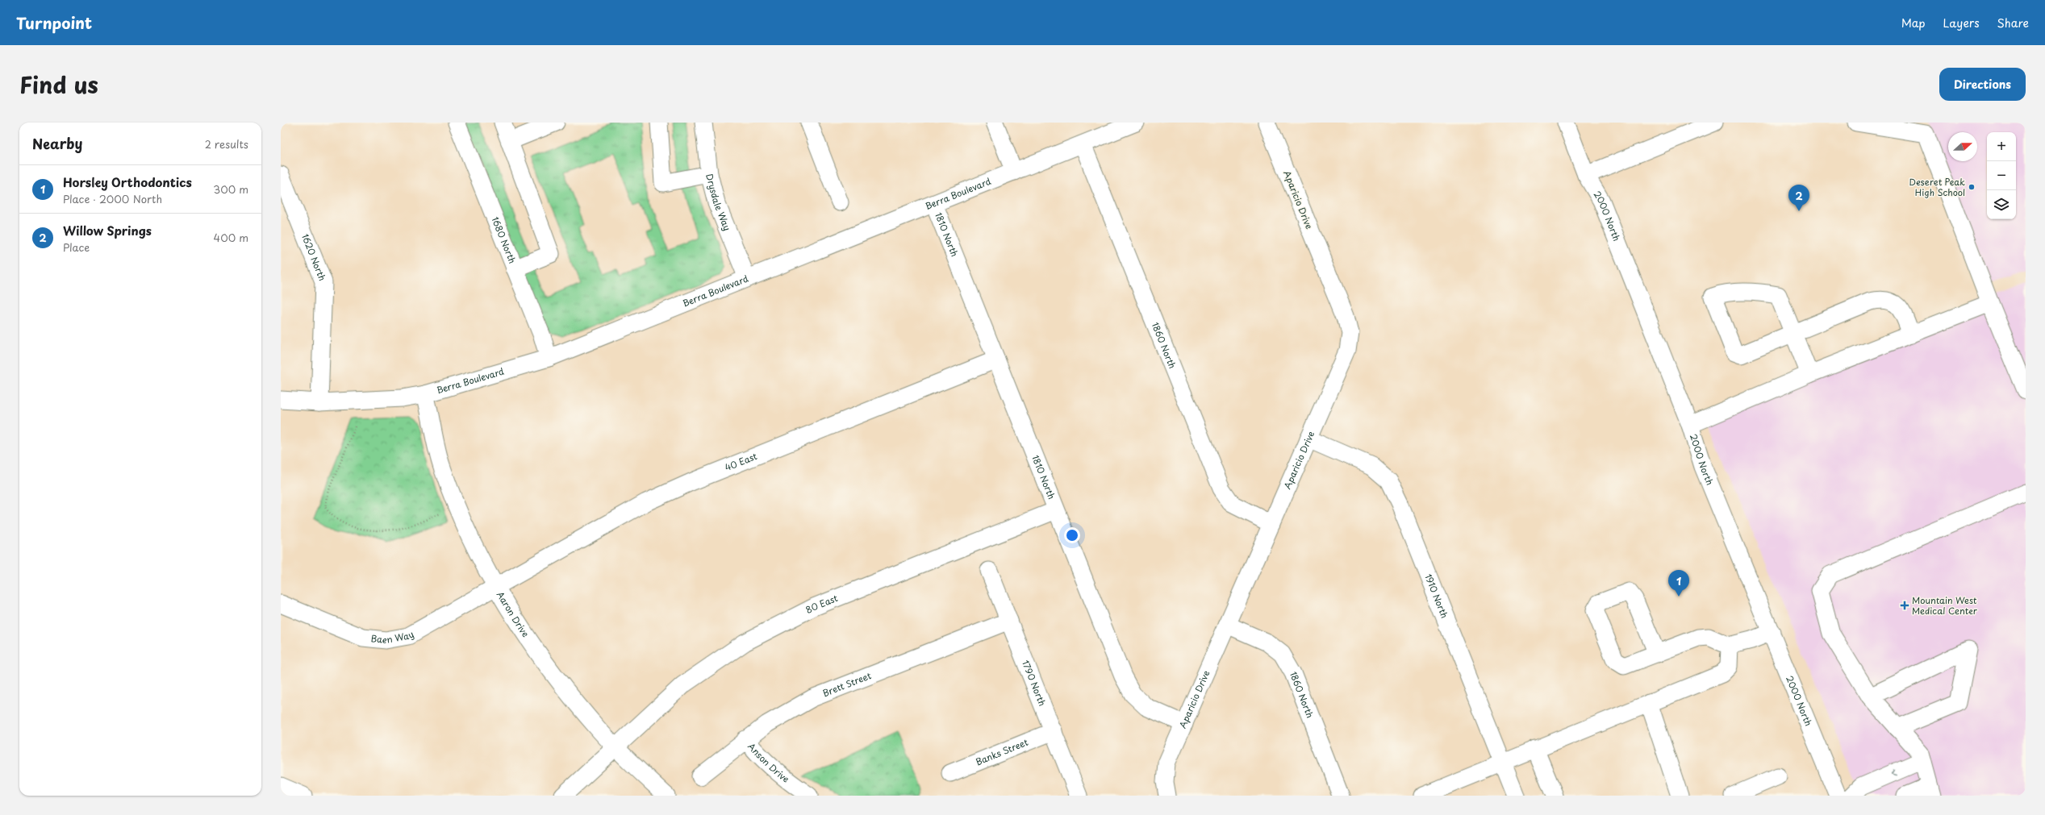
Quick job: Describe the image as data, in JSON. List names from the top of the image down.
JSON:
{
  "streets": {
    "street": [
      "Berra Boulevard",
      "Aparicio Drive",
      "Drysdale Way",
      "2000 North",
      "1810 North",
      "1680 North",
      "1620 North",
      "1860 North",
      "40 East",
      "1910 North",
      "80 East",
      "Aaron Drive",
      "Baen Way",
      "1790 North",
      "Brett Street",
      "Banks Street",
      "Anson Drive"
    ]
  },
  "crossings": [
    ["Berra Boulevard", "Drysdale Way"],
    ["Berra Boulevard", "1810 North"],
    ["Berra Boulevard", "1680 North"],
    ["Berra Boulevard", "1620 North"],
    ["Berra Boulevard", "1860 North"],
    ["Berra Boulevard", "Aaron Drive"],
    ["Aparicio Drive", "1810 North"],
    ["Aparicio Drive", "1860 North"],
    ["Aparicio Drive", "1910 North"],
    ["1810 North", "40 East"],
    ["1810 North", "80 East"],
    ["40 East", "Aaron Drive"],
    ["40 East", "Baen Way"],
    ["80 East", "Aaron Drive"],
    ["Aaron Drive", "Baen Way"],
    ["1790 North", "Brett Street"],
    ["1790 North", "Banks Street"],
    ["Brett Street", "Anson Drive"]
  ],
  "places": {
    "other": ["Deseret Peak High School"],
    "health": ["Mountain West Medical Center"]
  },
  "north": "right",
  "page": {
    "header": "Turnpoint",
    "nav": ["Map", "Layers", "Share"],
    "title": "Find us",
    "buttons": "Directions",
    "heading": ["Nearby", "2 results"],
    "map_buttons": ["+", "−"],
    "list": [
      {
        "mark": "1",
        "name": "Horsley Orthodontics",
        "note": "Place · 2000 North",
        "value": "300 m"
      },
      {
        "mark": "2",
        "name": "Willow Springs",
        "note": "Place",
        "value": "400 m"
      }
    ],
    "pins": ["2", "1"]
  }
}
